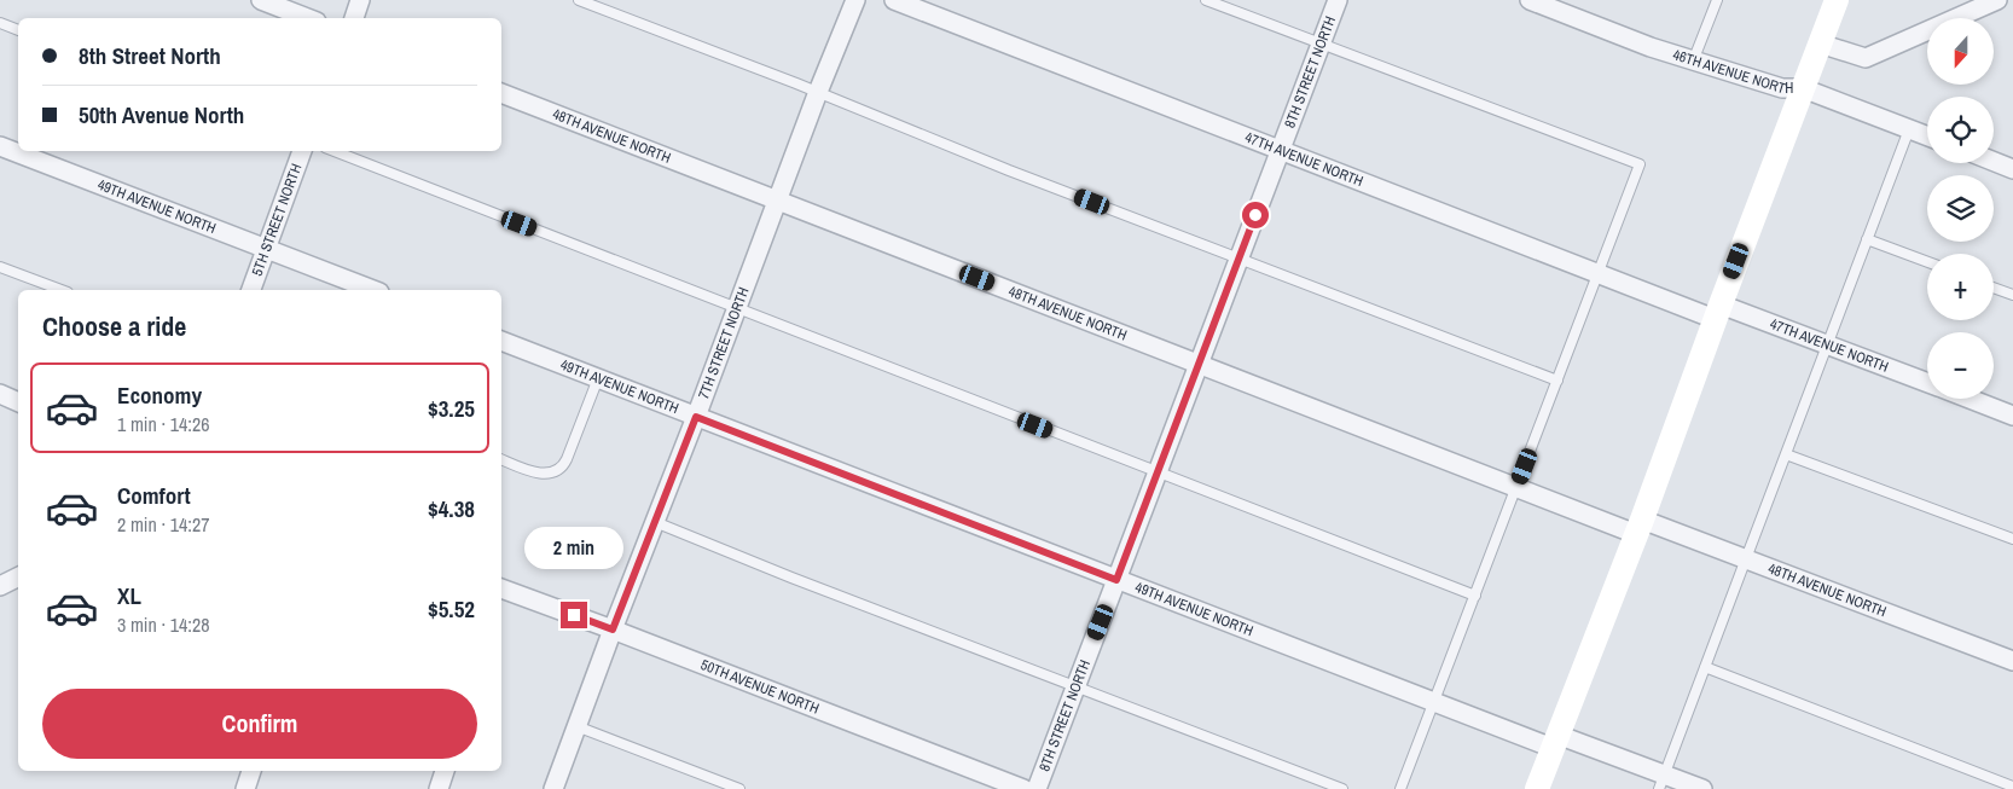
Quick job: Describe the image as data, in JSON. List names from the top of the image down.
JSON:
{
  "streets": {
    "street": [
      "46TH AVENUE NORTH",
      "8TH STREET NORTH",
      "48TH AVENUE NORTH",
      "47TH AVENUE NORTH",
      "49TH AVENUE NORTH",
      "5TH STREET NORTH",
      "7TH STREET NORTH",
      "50TH AVENUE NORTH"
    ]
  },
  "crossings": [
    ["8TH STREET NORTH", "48TH AVENUE NORTH"],
    ["8TH STREET NORTH", "47TH AVENUE NORTH"],
    ["8TH STREET NORTH", "49TH AVENUE NORTH"],
    ["48TH AVENUE NORTH", "7TH STREET NORTH"],
    ["49TH AVENUE NORTH", "5TH STREET NORTH"],
    ["49TH AVENUE NORTH", "7TH STREET NORTH"],
    ["7TH STREET NORTH", "50TH AVENUE NORTH"]
  ],
  "north": "bottom",
  "page": {
    "map_buttons": ["+", "−"],
    "banner": ["8th Street North", "50th Avenue North"],
    "heading": "Choose a ride",
    "list": [
      {
        "name": "Economy",
        "note": "1 min · 14:26",
        "value": "$3.25"
      },
      {
        "name": "Comfort",
        "note": "2 min · 14:27",
        "value": "$4.38"
      },
      {
        "name": "XL",
        "note": "3 min · 14:28",
        "value": "$5.52"
      }
    ],
    "bubble": "2 min",
    "buttons": "Confirm"
  }
}
